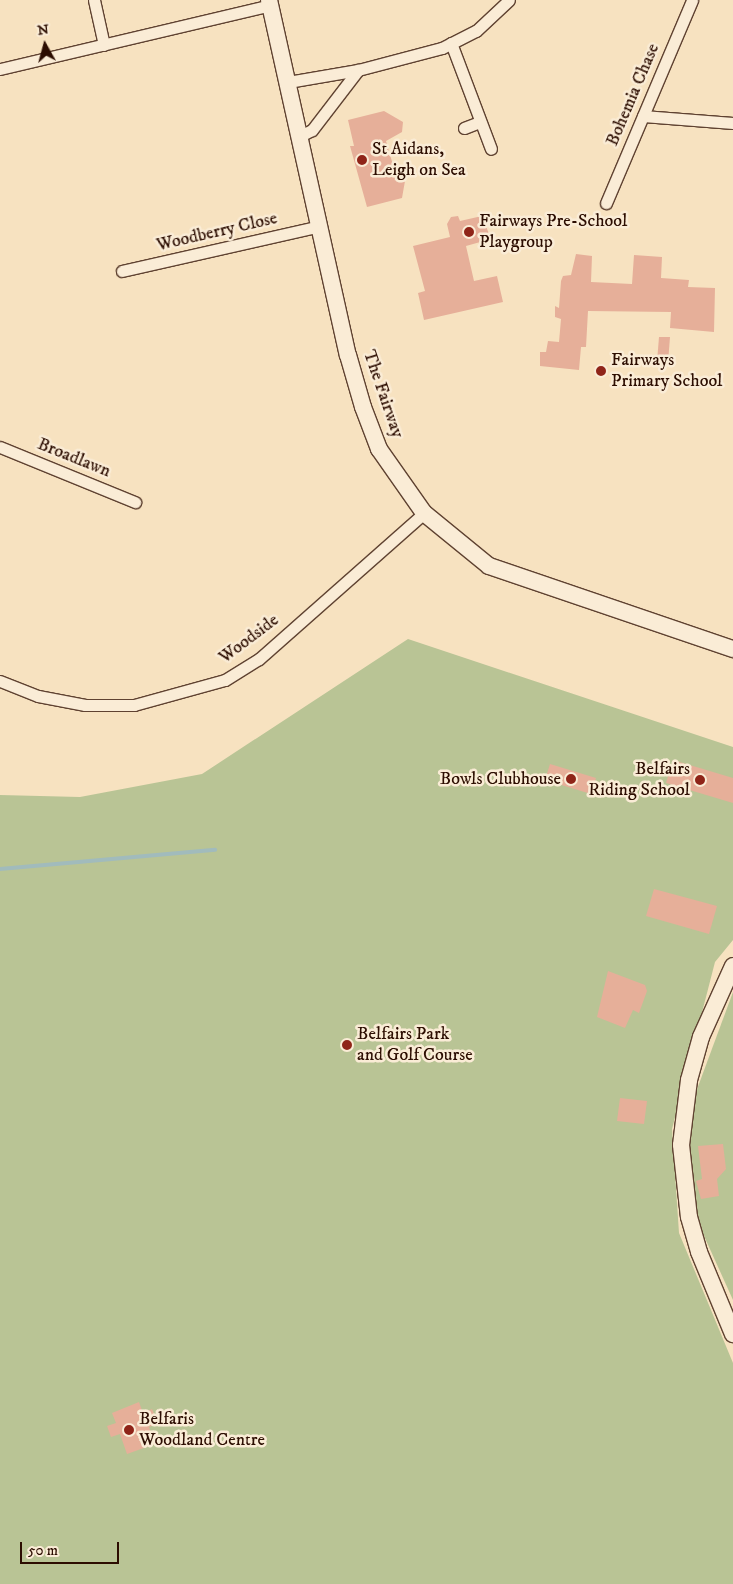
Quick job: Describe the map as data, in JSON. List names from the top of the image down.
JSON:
{
  "streets": {
    "street": [
      "Bohemia Chase",
      "Woodberry Close",
      "The Fairway",
      "Broadlawn",
      "Woodside"
    ]
  },
  "crossings": [
    ["Woodberry Close", "The Fairway"],
    ["The Fairway", "Woodside"]
  ],
  "places": [
    "St Aidans, Leigh on Sea",
    "Fairways Pre-School Playgroup",
    "Fairways Primary School",
    "Bowls Clubhouse",
    "Belfairs Riding School",
    "Belfairs Park and Golf Course",
    "Belfaris Woodland Centre"
  ],
  "scale_bar": "50 m",
  "north": "top"
}
